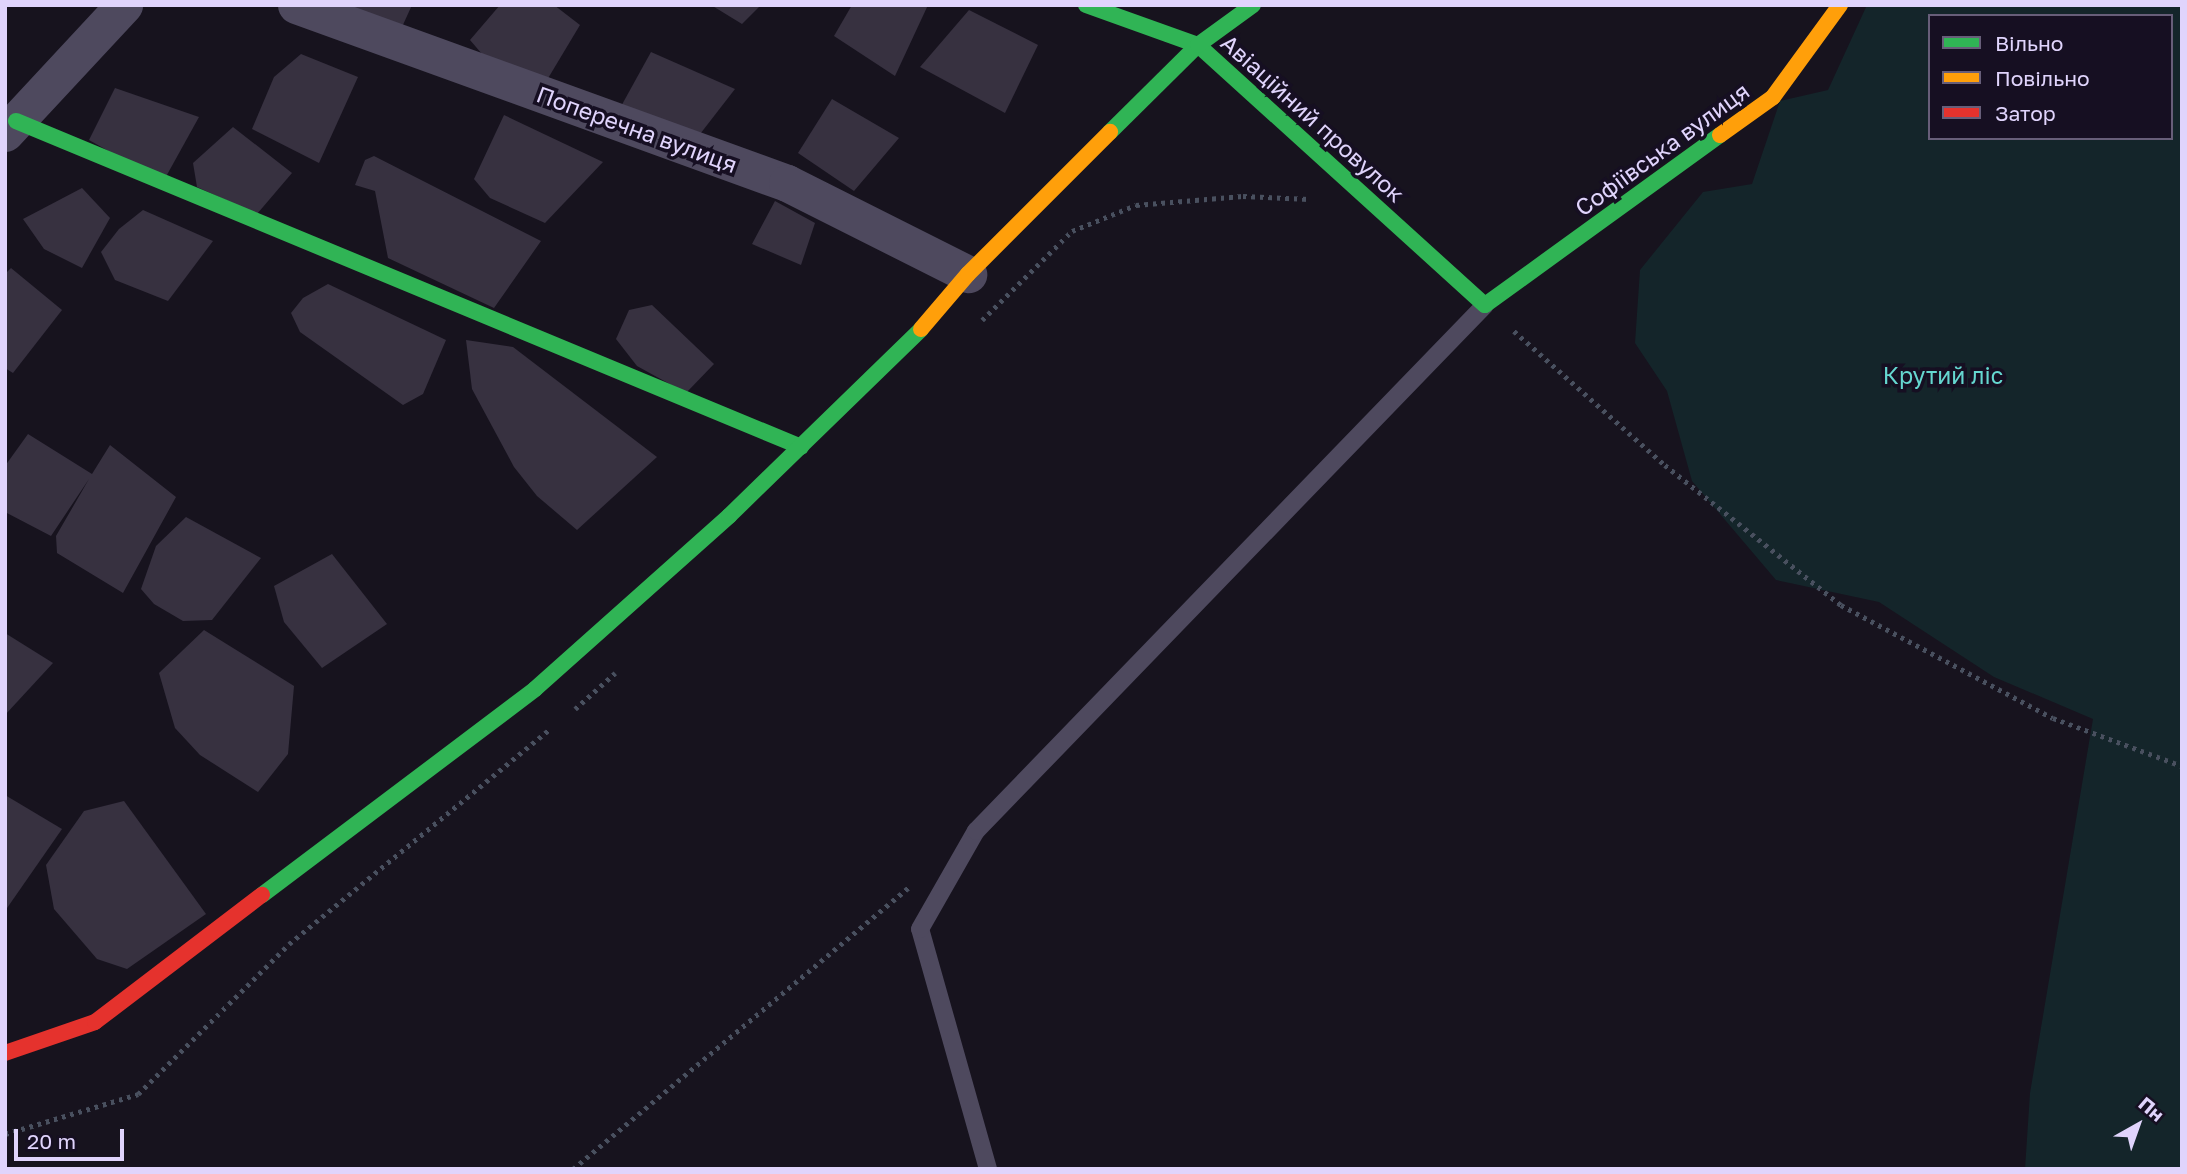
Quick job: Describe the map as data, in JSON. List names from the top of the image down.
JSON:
{
  "streets": {
    "street": ["Авіаційний провулок", "Поперечна вулиця", "Софіївська вулиця"]
  },
  "crossings": [
    ["Авіаційний провулок", "Софіївська вулиця"]
  ],
  "parks": ["Крутий ліс"],
  "legend": ["Вільно", "Повільно", "Затор"],
  "scale_bar": "20 m",
  "north": "top right"
}
